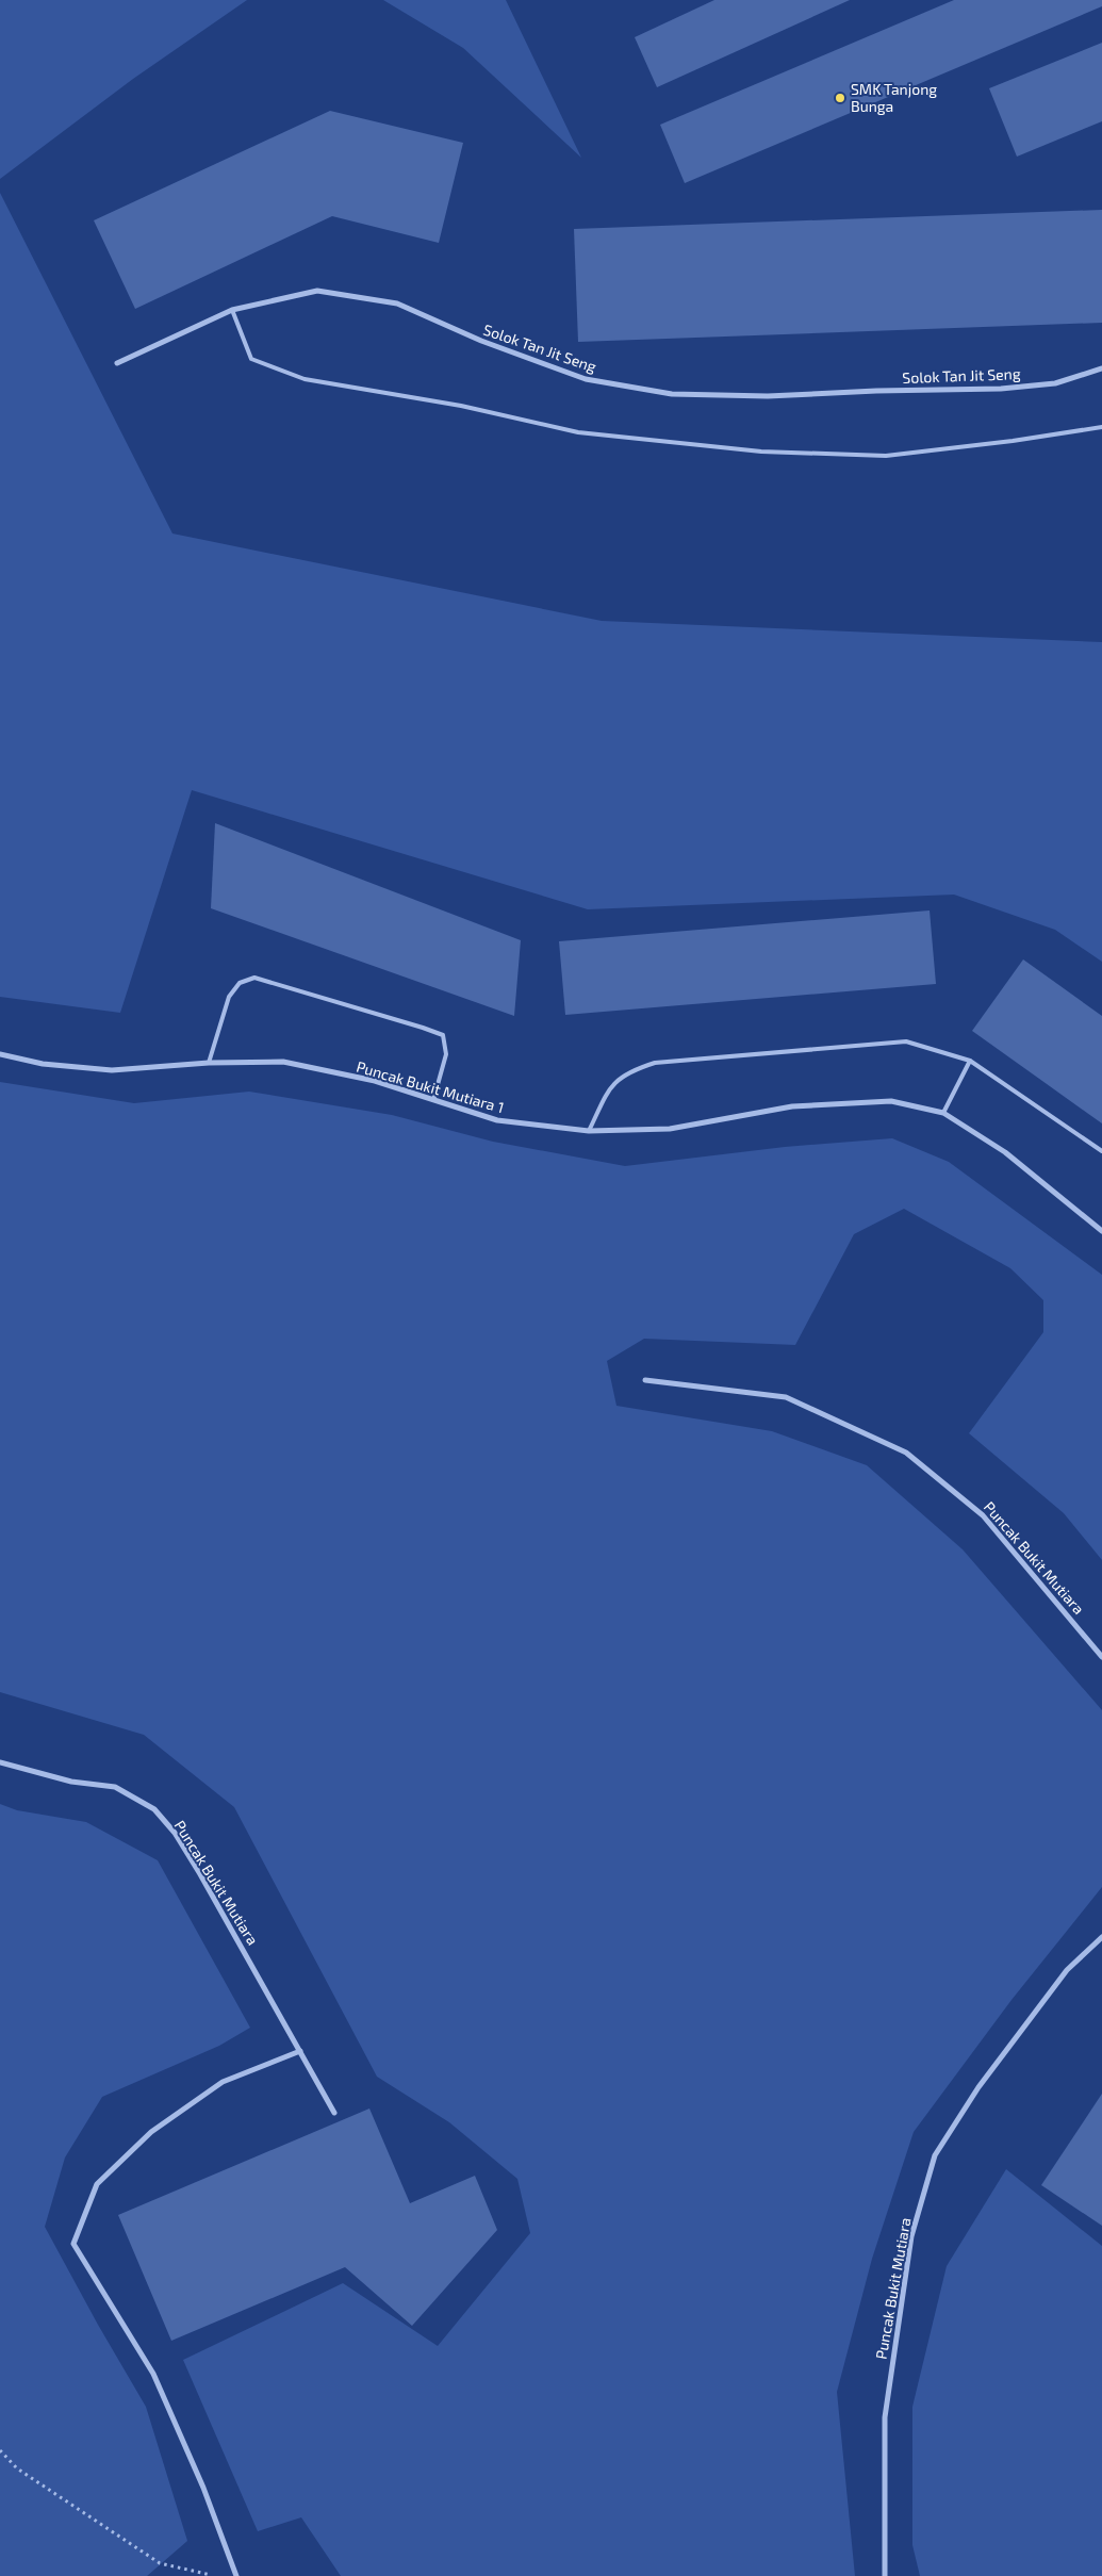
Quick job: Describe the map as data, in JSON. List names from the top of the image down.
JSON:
{
  "streets": {
    "street": ["Solok Tan Jit Seng", "Puncak Bukit Mutiara 1", "Puncak Bukit Mutiara"]
  },
  "places": ["SMK Tanjong Bunga"]
}
